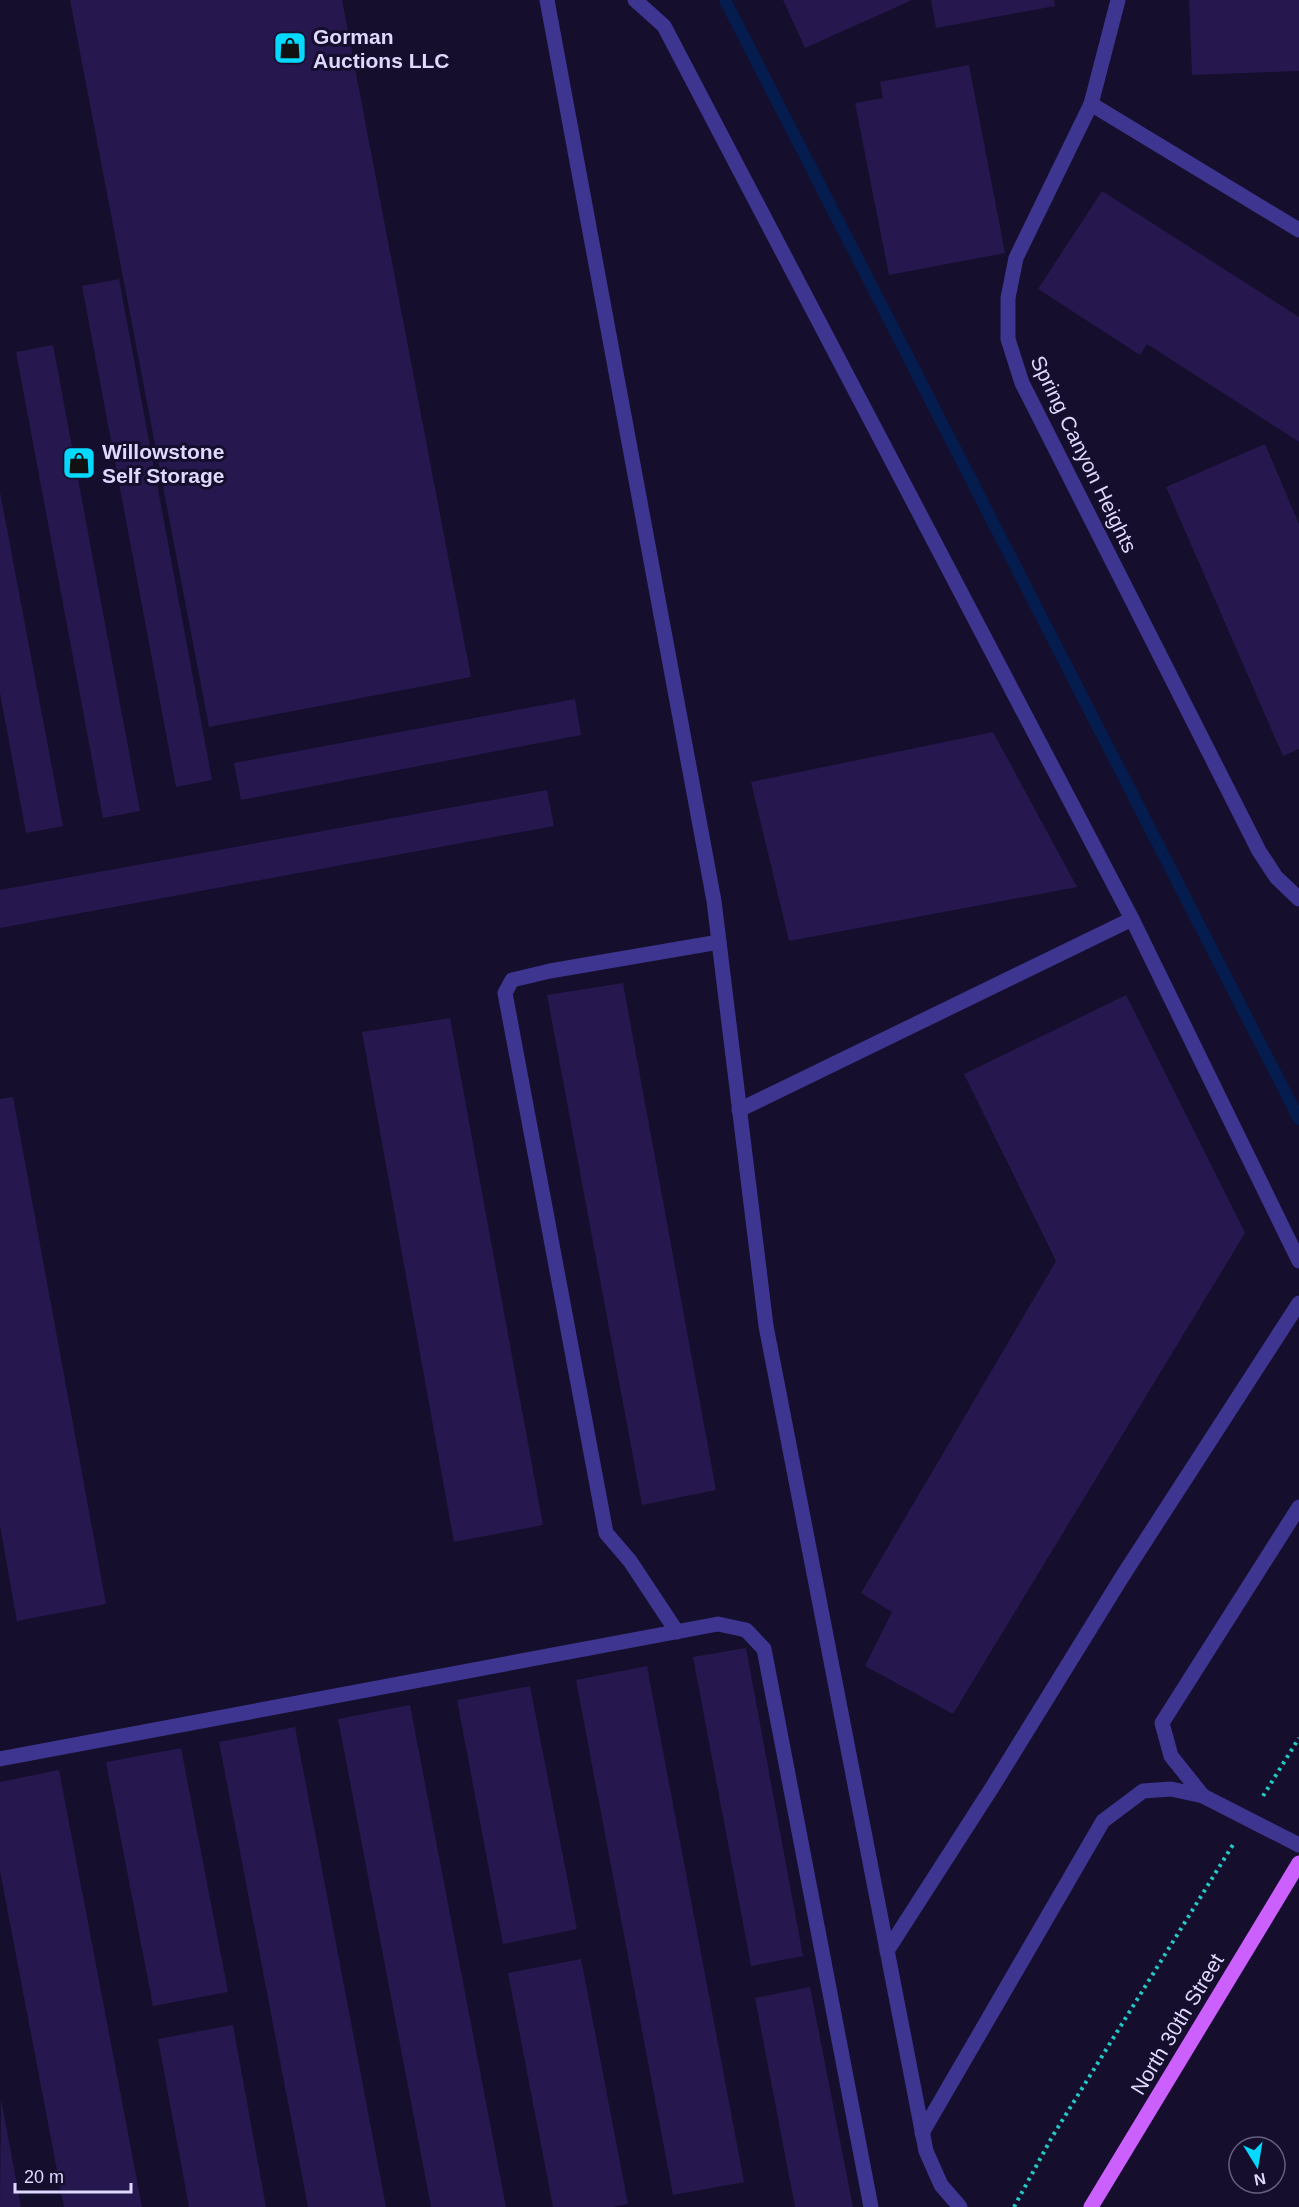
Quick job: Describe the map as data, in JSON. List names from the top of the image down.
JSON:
{
  "streets": {
    "main road": ["North 30th Street"],
    "street": ["Spring Canyon Heights"]
  },
  "places": {
    "shop": ["Gorman Auctions LLC", "Willowstone Self Storage"]
  },
  "scale_bar": "20 m",
  "north": "bottom"
}
